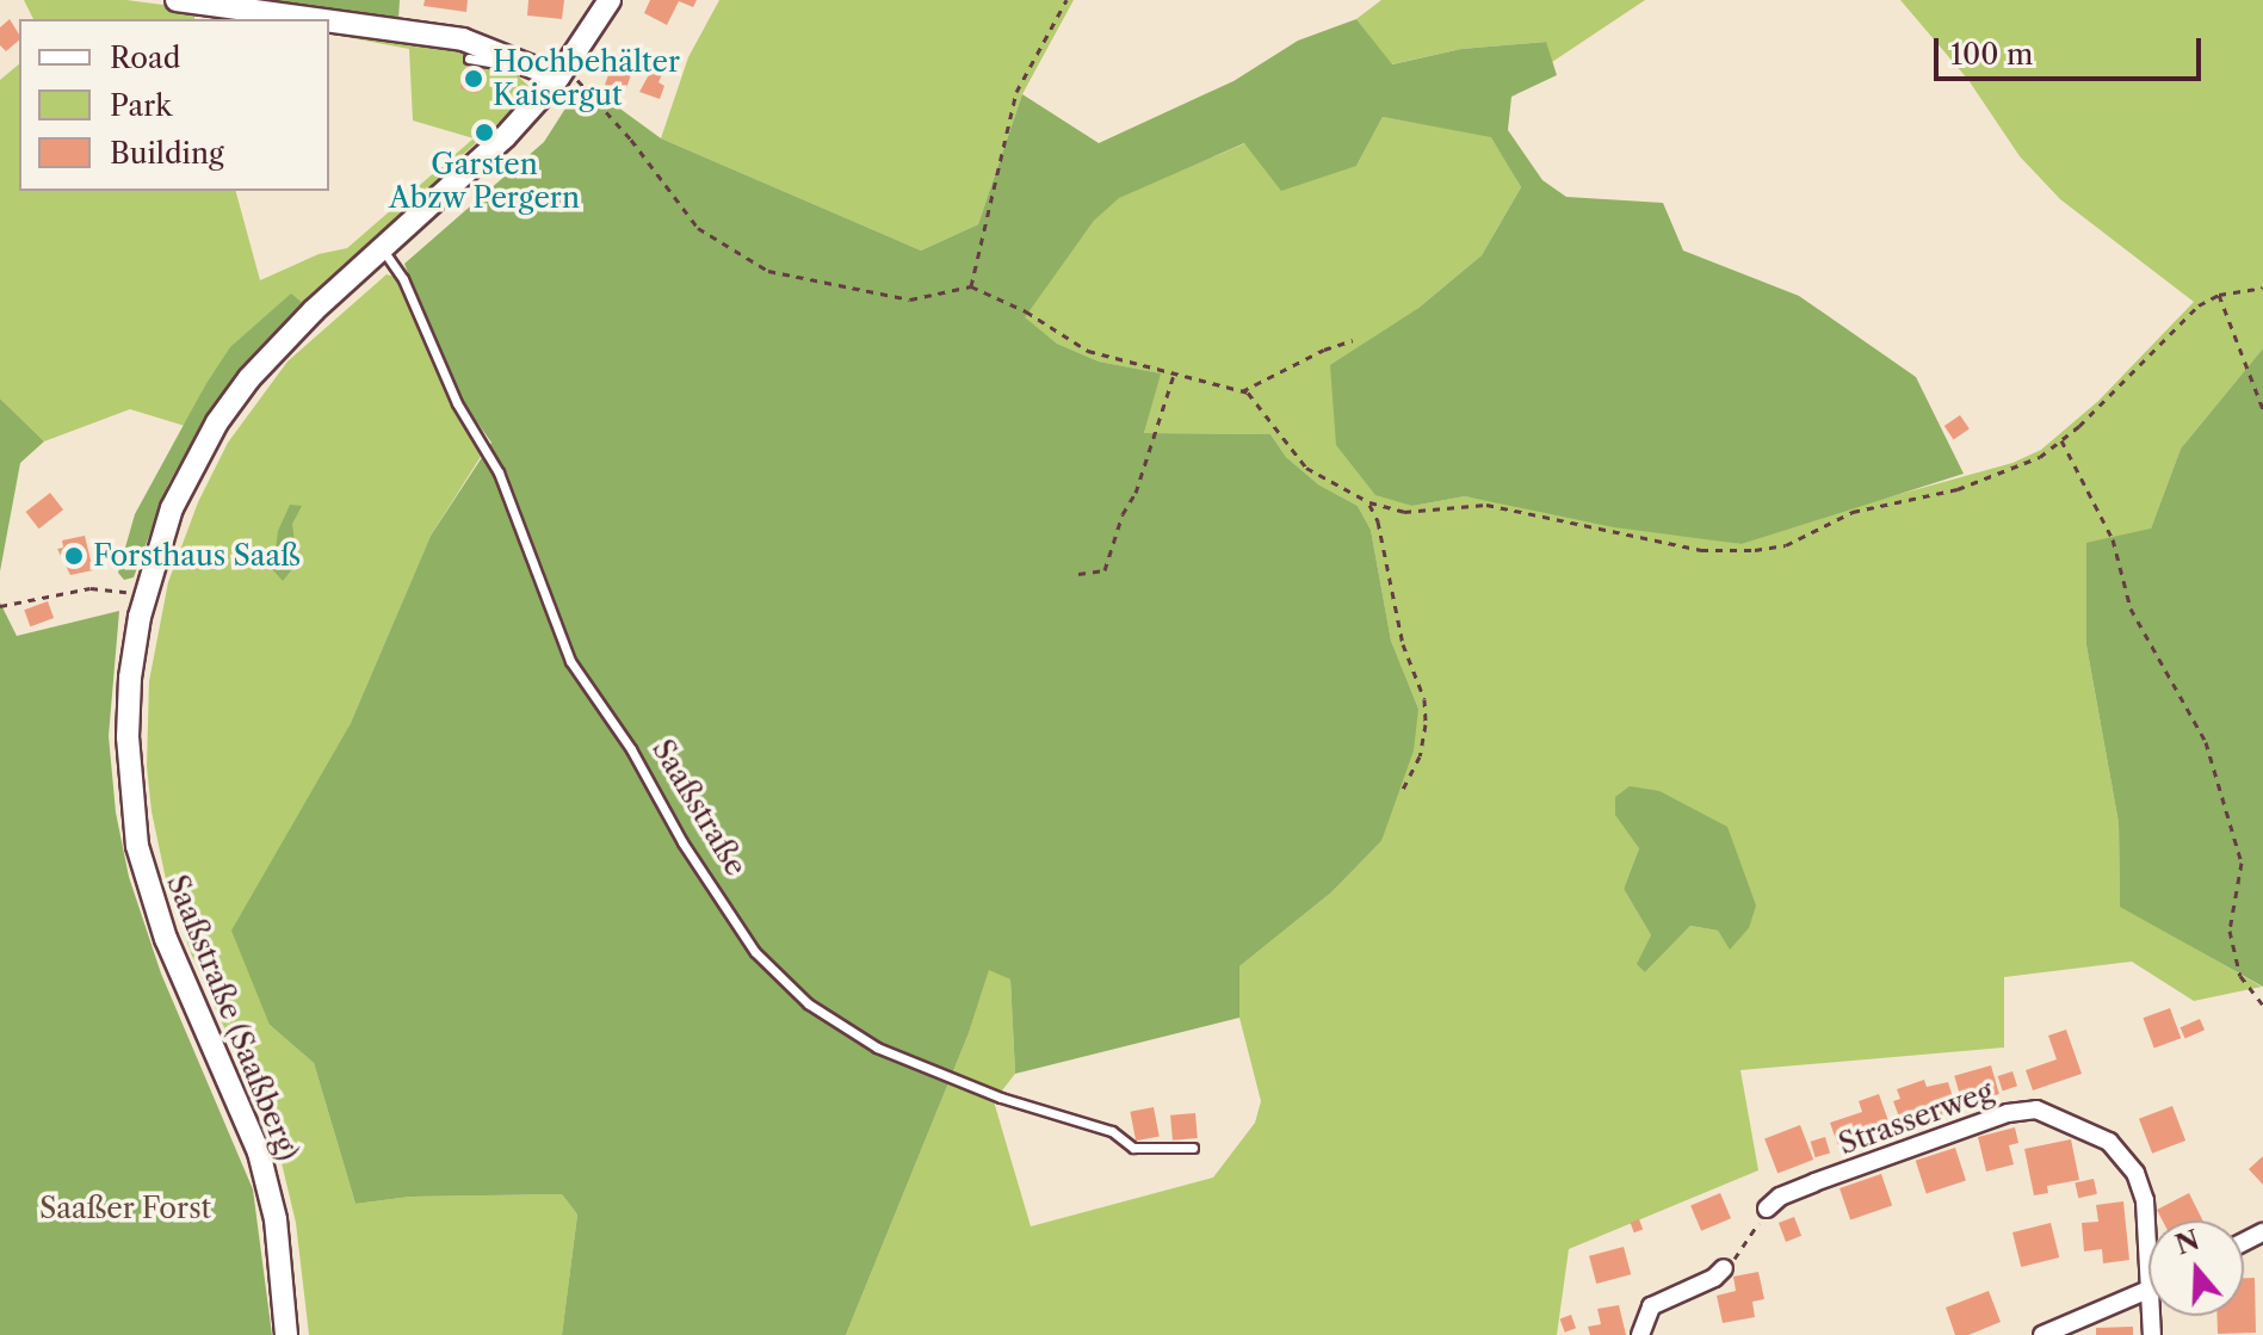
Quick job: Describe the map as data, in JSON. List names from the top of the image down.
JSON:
{
  "streets": {
    "street": ["Saaßstraße (Saaßberg)", "Strasserweg"],
    "lane": ["Saaßstraße"]
  },
  "crossings": [
    ["Saaßstraße", "Saaßstraße (Saaßberg)"]
  ],
  "parks": ["Saaßer Forst"],
  "places": ["Hochbehälter Kaisergut", "Garsten Abzw Pergern", "Forsthaus Saaß"],
  "legend": ["Road", "Park", "Building"],
  "scale_bar": "100 m",
  "north": "top"
}
